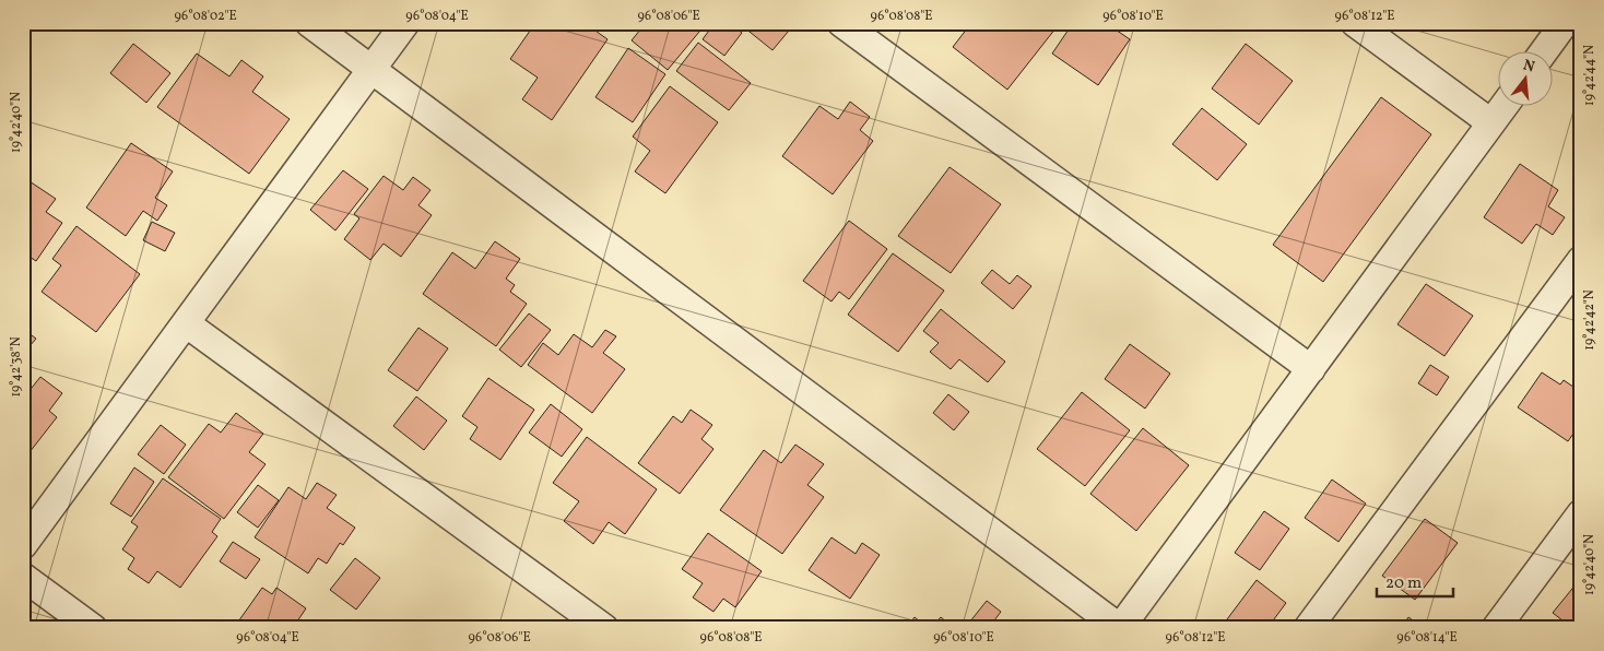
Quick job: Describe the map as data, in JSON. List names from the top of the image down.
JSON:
{
  "scale_bar": "20 m",
  "north": "top",
  "coordinates": [
    "96°08'02\"E",
    "96°08'04\"E",
    "96°08'06\"E",
    "96°08'08\"E",
    "96°08'10\"E",
    "96°08'12\"E",
    "19°42'44\"N",
    "19°42'40\"N",
    "19°42'42\"N",
    "19°42'38\"N",
    "96°08'14\"E"
  ]
}
